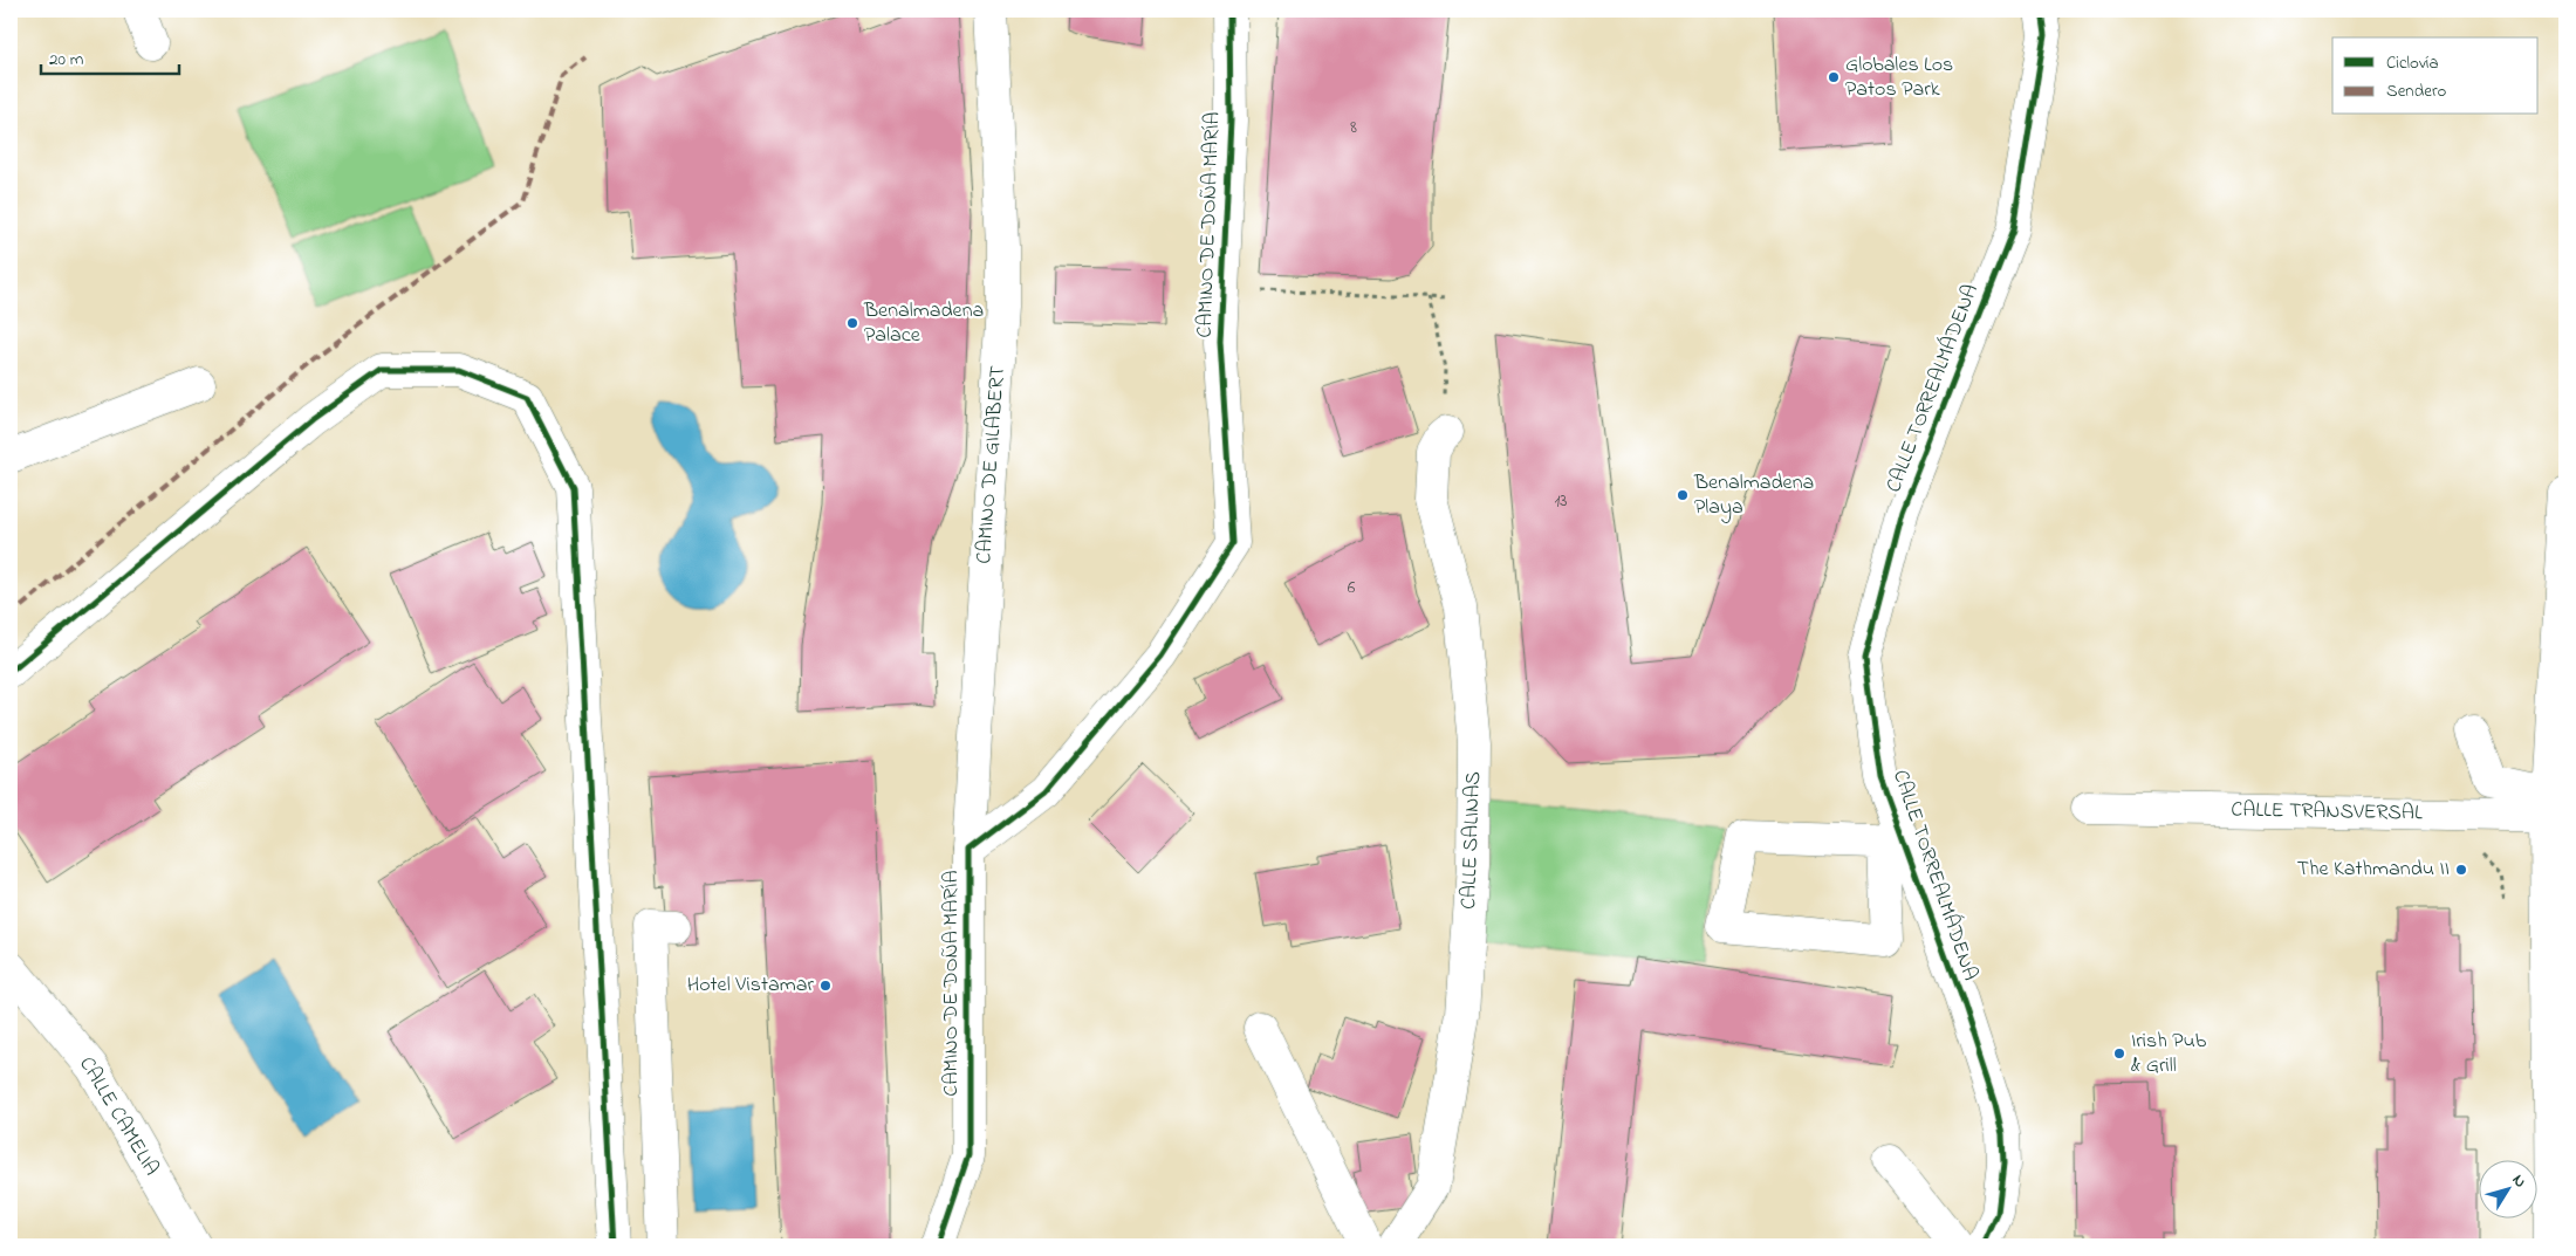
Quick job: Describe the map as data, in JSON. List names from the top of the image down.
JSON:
{
  "streets": {
    "street": [
      "CAMINO DE DOÑA MARÍA",
      "CALLE TORREALMÁDENA",
      "CAMINO DE GILABERT",
      "CALLE TRANSVERSAL",
      "CALLE SALINAS",
      "CALLE CAMELIA"
    ]
  },
  "crossings": [
    ["CAMINO DE DOÑA MARÍA", "CAMINO DE GILABERT"]
  ],
  "places": [
    "Globales Los Patos Park",
    "Benalmadena Palace",
    "Benalmadena Playa",
    "The Kathmandu II",
    "Hotel Vistamar",
    "Irish Pub & Grill"
  ],
  "house_numbers": ["8", "13", "6"],
  "legend": ["Ciclovía", "Sendero"],
  "scale_bar": "20 m",
  "north": "top right"
}
